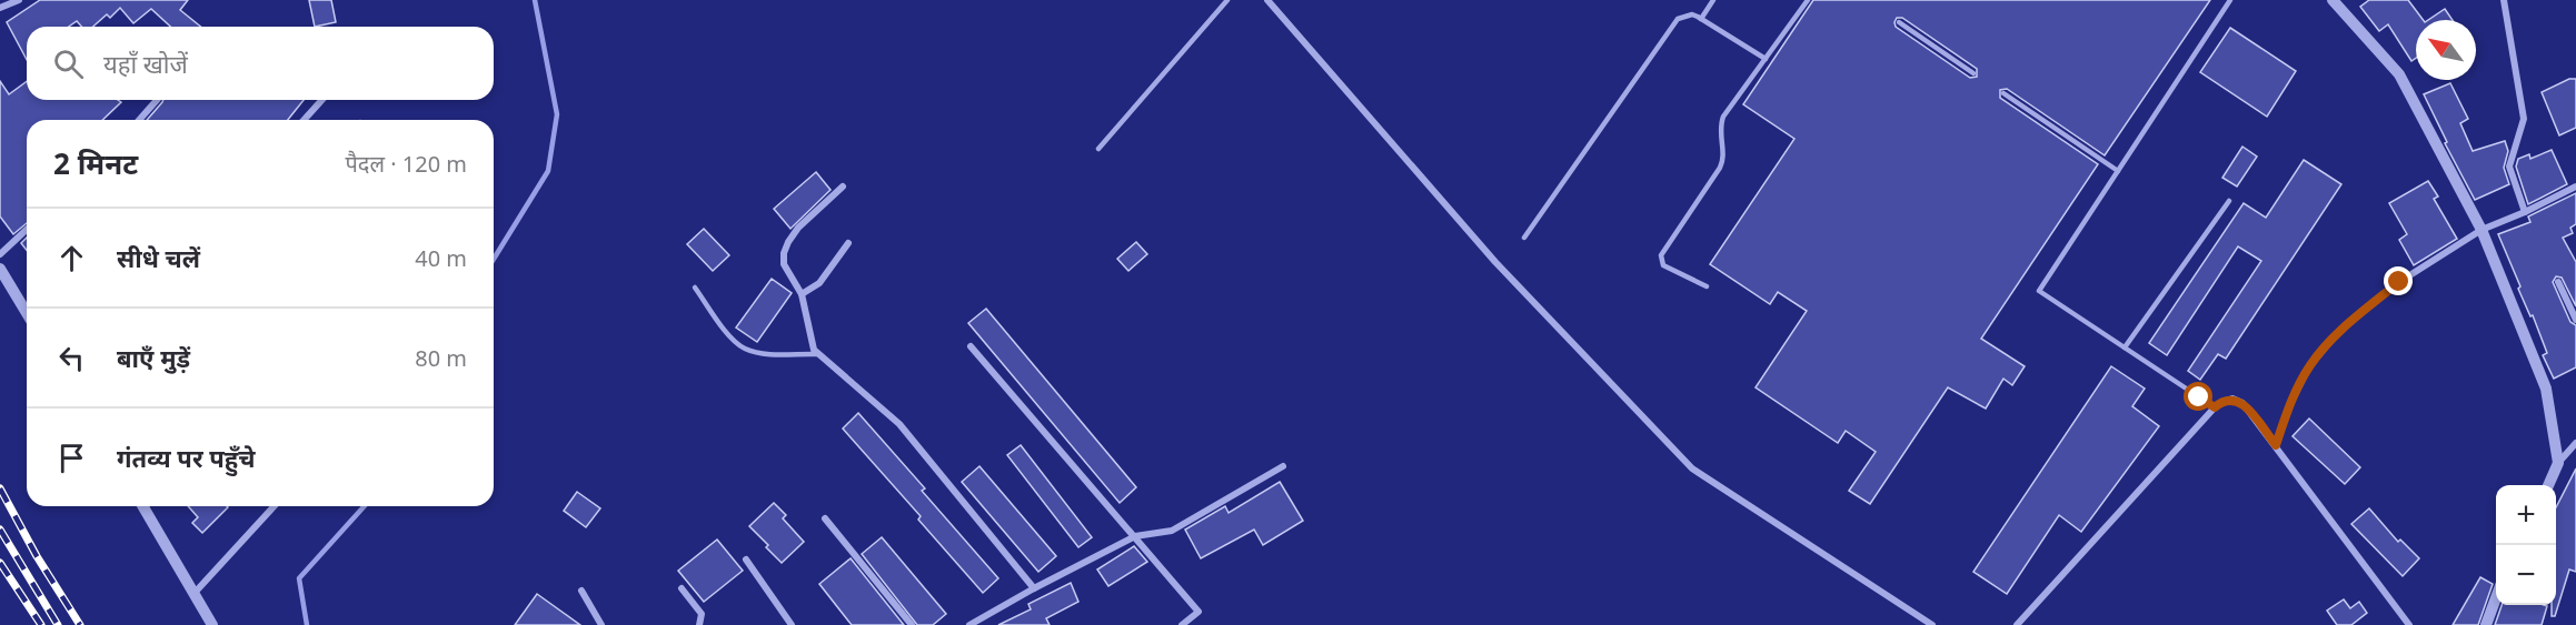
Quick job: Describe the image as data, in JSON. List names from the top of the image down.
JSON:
{
  "north": "top left",
  "page": {
    "search": "यहाँ खोजें",
    "heading": ["2 मिनट", "पैदल · 120 m"],
    "list": [
      ["सीधे चलें", "40 m"],
      ["बाएँ मुड़ें", "80 m"],
      "गंतव्य पर पहुँचे"
    ],
    "map_buttons": ["+", "−"]
  }
}
